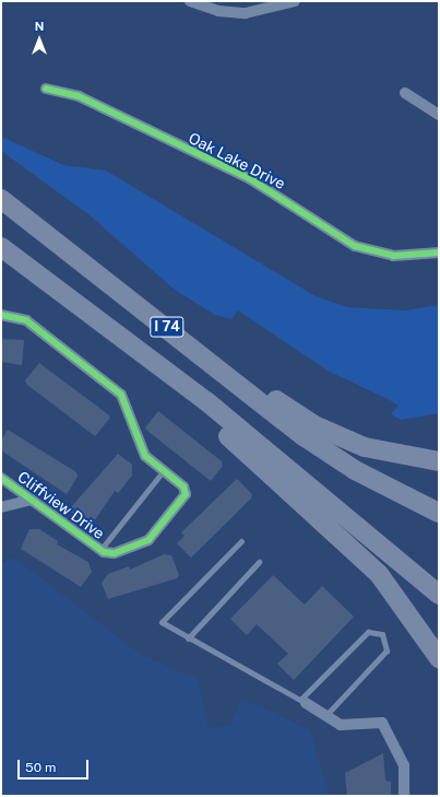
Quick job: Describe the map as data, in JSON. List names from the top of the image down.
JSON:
{
  "streets": {
    "highway": ["I 74"],
    "street": ["Oak Lake Drive", "Cliffview Drive"]
  },
  "scale_bar": "50 m",
  "north": "top"
}
